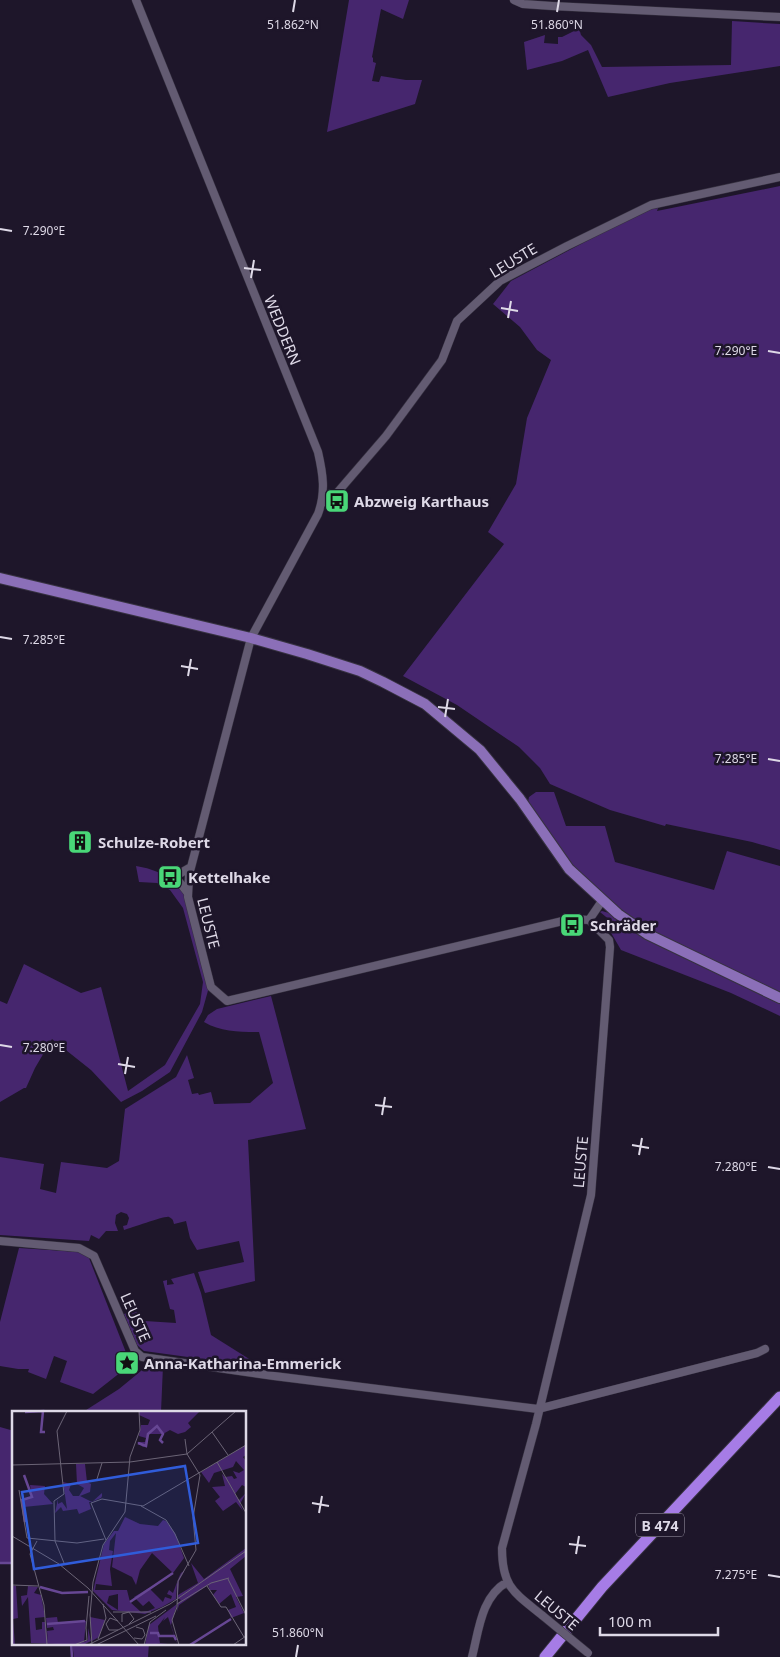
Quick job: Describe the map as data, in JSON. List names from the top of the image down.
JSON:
{
  "streets": {
    "highway": ["B 474"],
    "street": ["LEUSTE", "WEDDERN"]
  },
  "crossings": [
    ["LEUSTE", "WEDDERN"]
  ],
  "places": {
    "bus stop": ["Abzweig Karthaus", "Kettelhake", "Schräder"],
    "building": ["Schulze-Robert"],
    "place": ["Anna-Katharina-Emmerick"]
  },
  "scale_bar": "100 m",
  "coordinates": [
    "51.862°N",
    "51.860°N",
    "7.290°E",
    "7.285°E",
    "7.280°E",
    "7.275°E"
  ]
}
